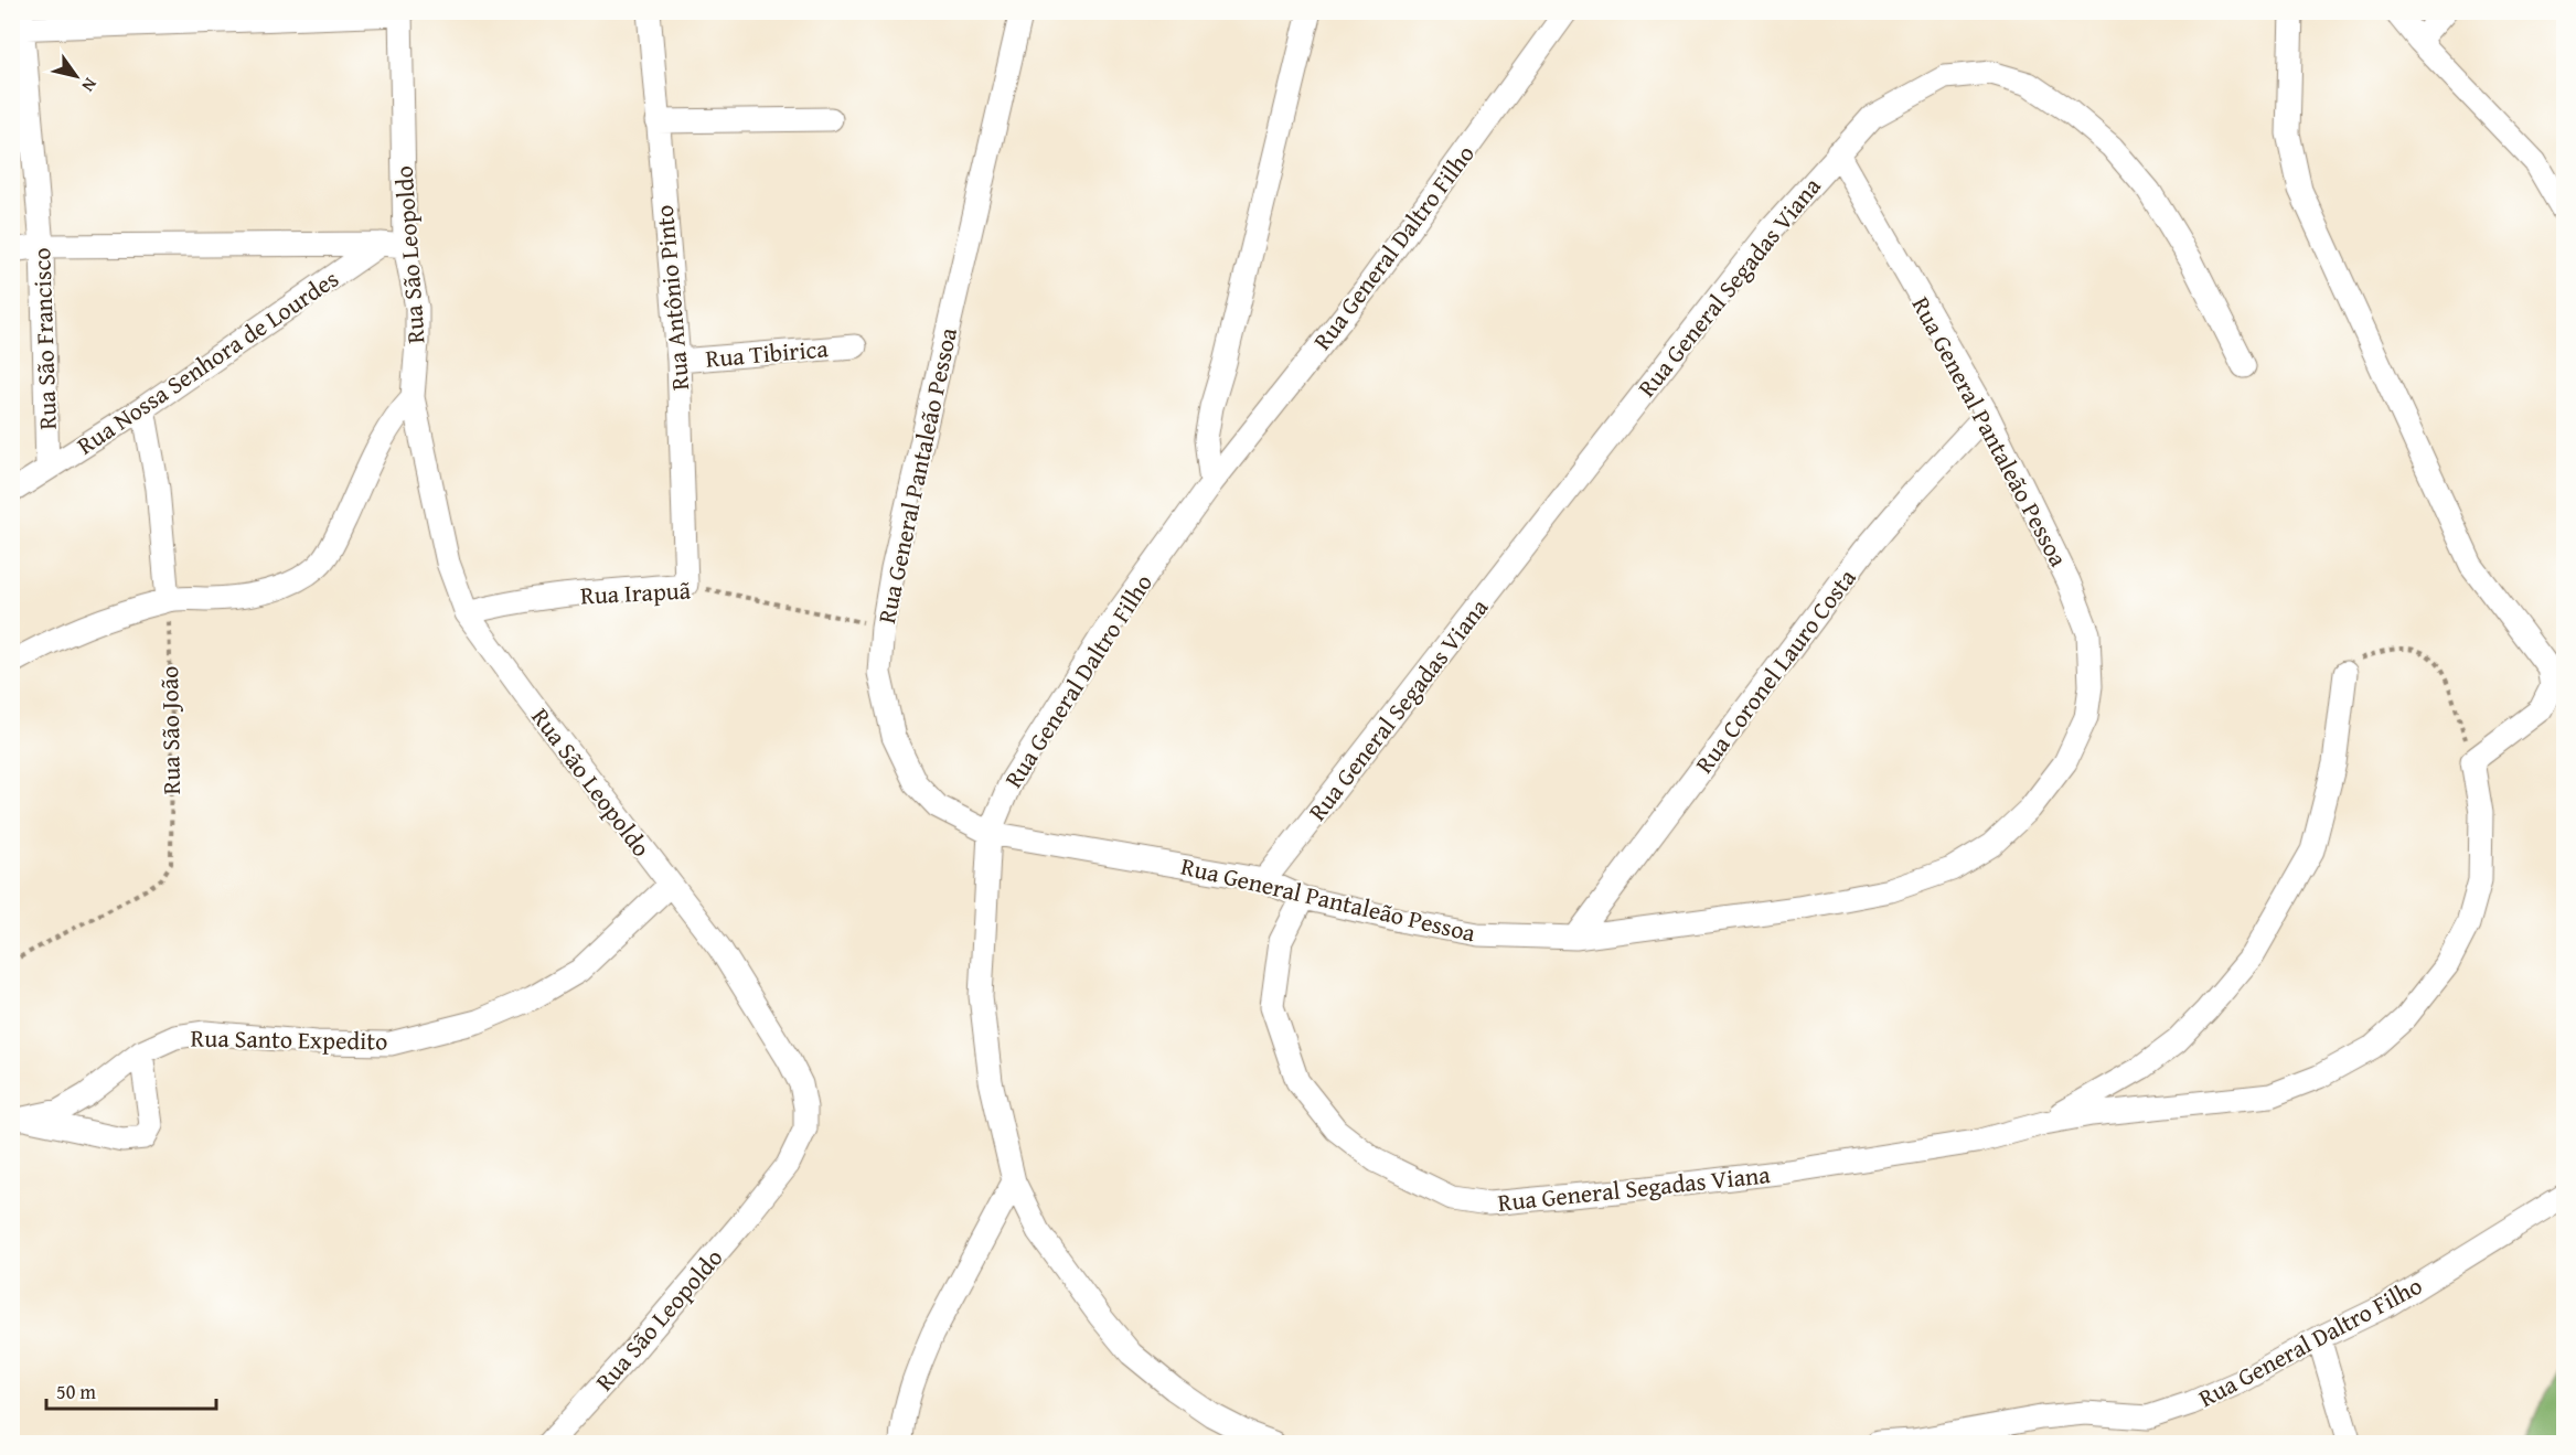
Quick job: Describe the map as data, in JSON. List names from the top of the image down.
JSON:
{
  "streets": {
    "street": [
      "Rua General Daltro Filho",
      "Rua São Leopoldo",
      "Rua General Segadas Viana",
      "Rua Antônio Pinto",
      "Rua São Francisco",
      "Rua Tibirica",
      "Rua Nossa Senhora de Lourdes",
      "Rua General Pantaleão Pessoa",
      "Rua Irapuã",
      "Rua Coronel Lauro Costa",
      "Rua Santo Expedito"
    ],
    "path": ["Rua São João"]
  },
  "crossings": [
    ["Rua General Daltro Filho", "Rua General Pantaleão Pessoa"],
    ["Rua São Leopoldo", "Rua Irapuã"],
    ["Rua São Leopoldo", "Rua Santo Expedito"],
    ["Rua General Segadas Viana", "Rua General Pantaleão Pessoa"],
    ["Rua Antônio Pinto", "Rua Tibirica"],
    ["Rua Antônio Pinto", "Rua Irapuã"],
    ["Rua São Francisco", "Rua Nossa Senhora de Lourdes"],
    ["Rua General Pantaleão Pessoa", "Rua Irapuã"],
    ["Rua General Pantaleão Pessoa", "Rua Coronel Lauro Costa"]
  ],
  "scale_bar": "50 m",
  "north": "bottom right"
}
